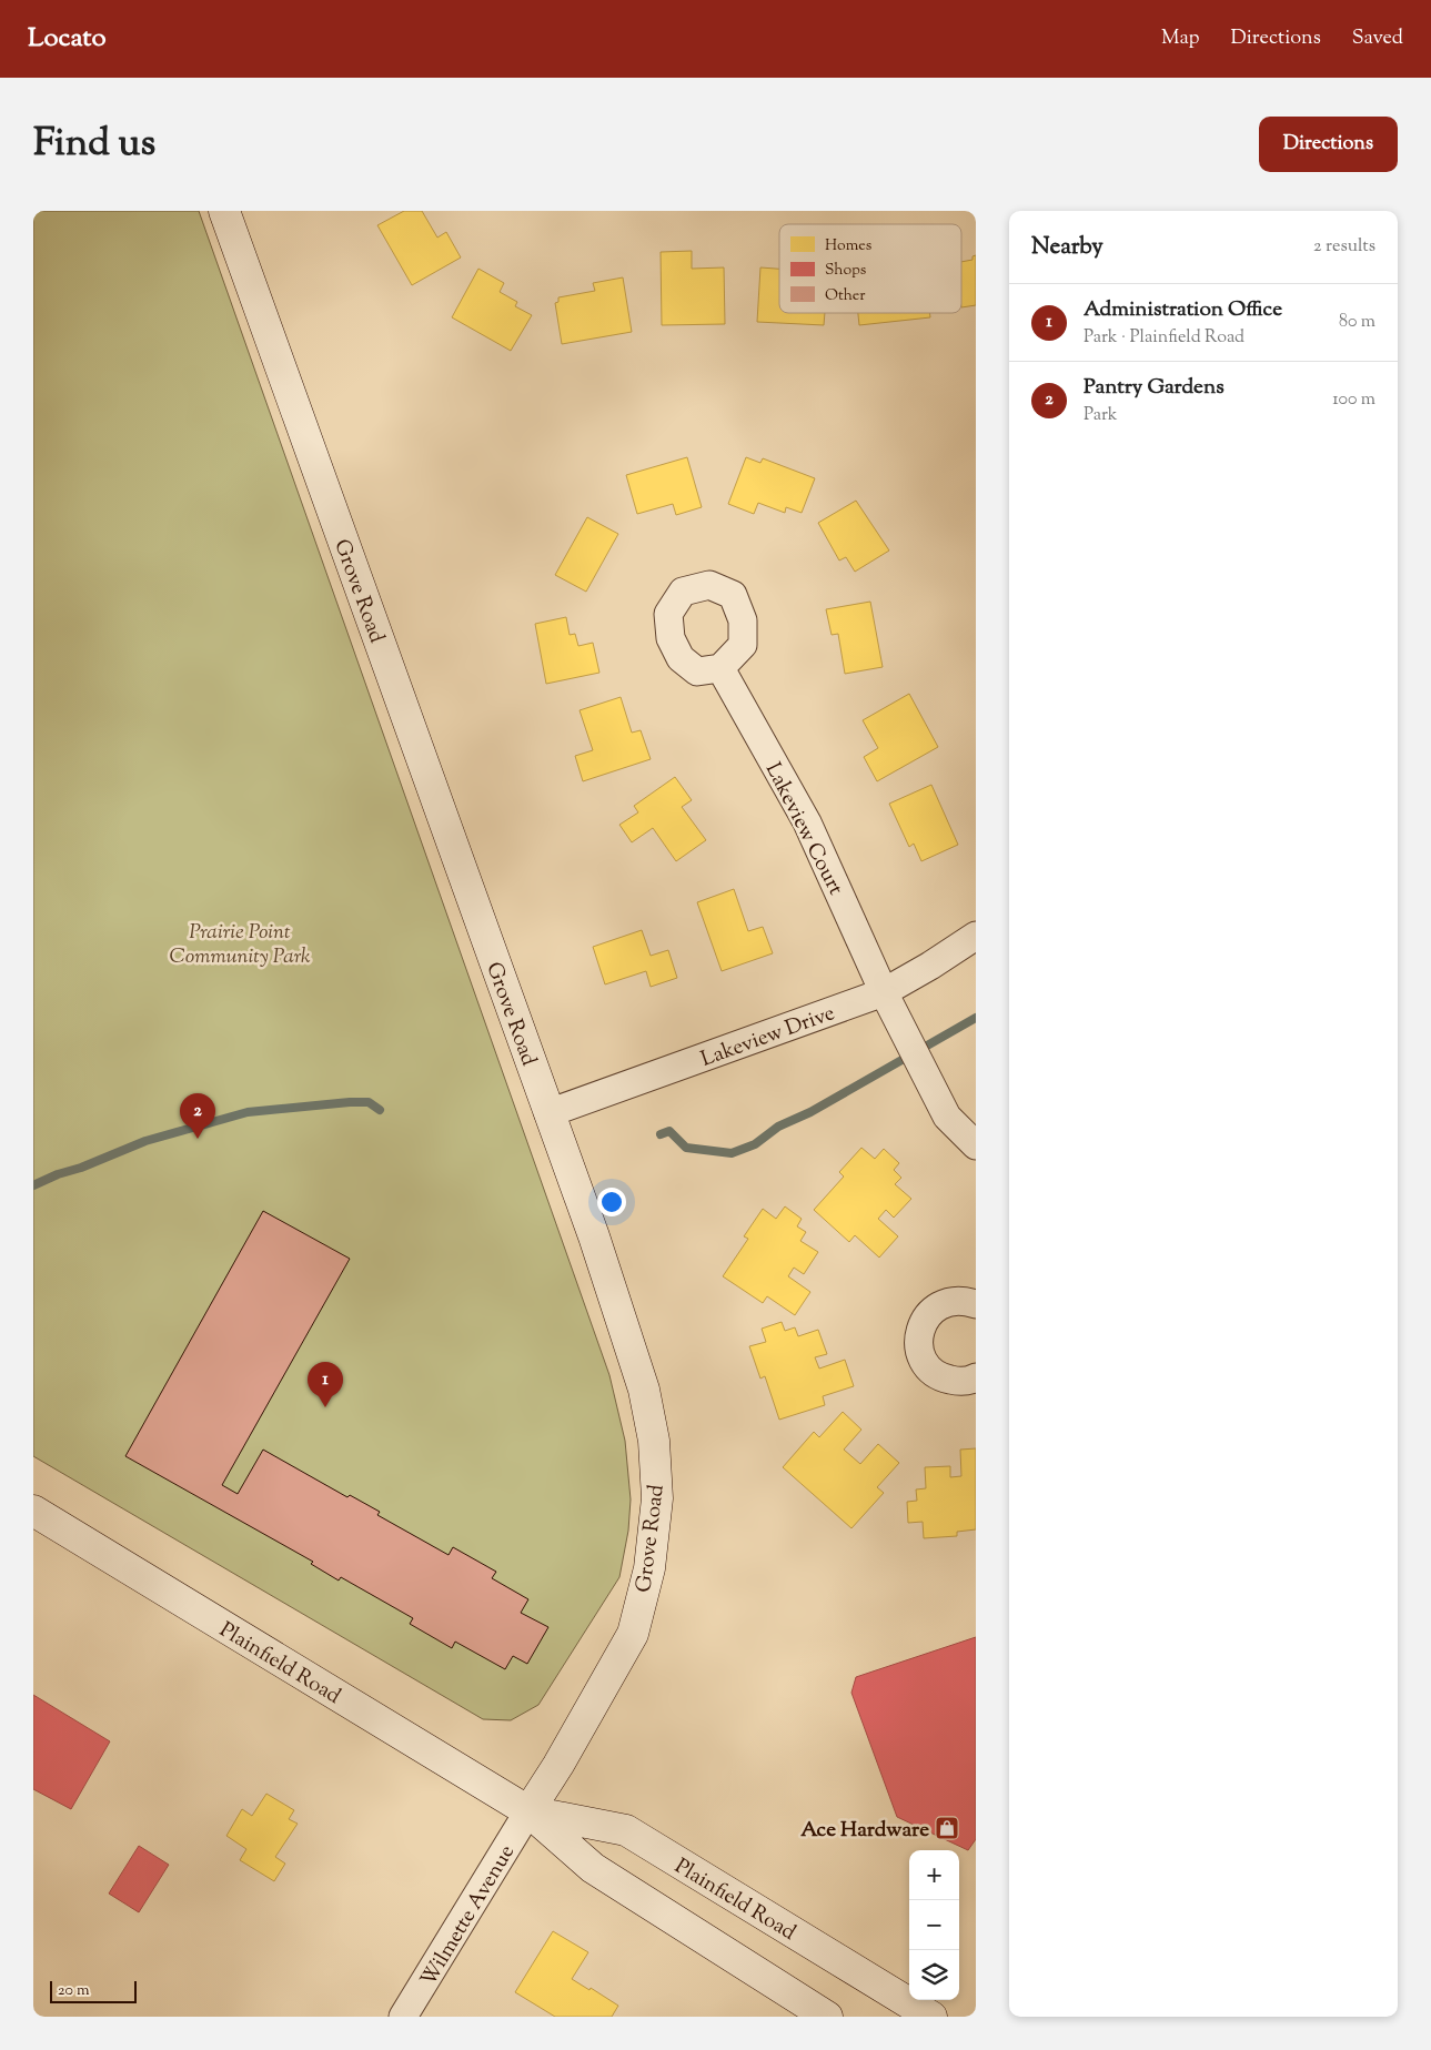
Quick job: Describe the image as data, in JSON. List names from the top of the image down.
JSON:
{
  "streets": {
    "street": [
      "Grove Road",
      "Lakeview Court",
      "Lakeview Drive",
      "Plainfield Road",
      "Wilmette Avenue"
    ]
  },
  "crossings": [
    ["Grove Road", "Lakeview Drive"],
    ["Grove Road", "Plainfield Road"],
    ["Grove Road", "Wilmette Avenue"],
    ["Lakeview Court", "Lakeview Drive"],
    ["Plainfield Road", "Wilmette Avenue"]
  ],
  "parks": ["Prairie Point Community Park"],
  "places": {
    "shop": ["Ace Hardware"]
  },
  "legend": ["Homes", "Shops", "Other"],
  "scale_bar": "20 m",
  "page": {
    "header": "Locato",
    "nav": ["Map", "Directions", "Saved"],
    "title": "Find us",
    "buttons": "Directions",
    "heading": ["Nearby", "2 results"],
    "list": [
      {
        "mark": "1",
        "name": "Administration Office",
        "note": "Park · Plainfield Road",
        "value": "80 m"
      },
      {
        "mark": "2",
        "name": "Pantry Gardens",
        "note": "Park",
        "value": "100 m"
      }
    ],
    "pins": ["2", "1"],
    "map_buttons": ["+", "−"],
    "scale": "20 m"
  }
}
